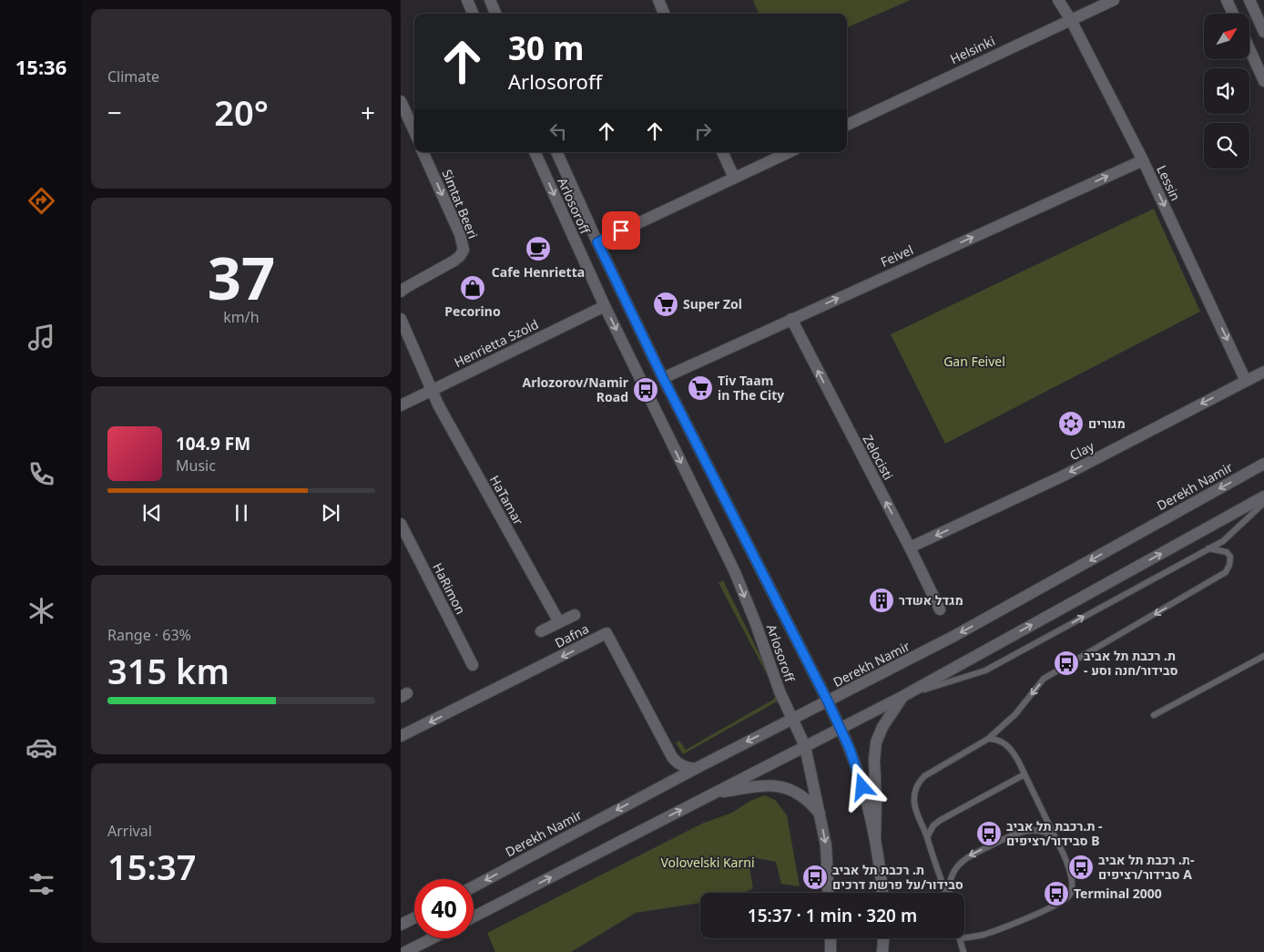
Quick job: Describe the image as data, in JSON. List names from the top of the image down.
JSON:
{
  "streets": {
    "street": [
      "Helsinki",
      "Lessin",
      "Simtat Beeri",
      "Arlosoroff",
      "Feivel",
      "Henrietta Szold",
      "Clay",
      "Zelocisti",
      "Derekh Namir",
      "HaTamar",
      "HaRimon",
      "Dafna"
    ]
  },
  "crossings": [
    ["Helsinki", "Lessin"],
    ["Lessin", "Feivel"],
    ["Lessin", "Clay"],
    ["Arlosoroff", "Feivel"],
    ["Arlosoroff", "Henrietta Szold"],
    ["Arlosoroff", "Derekh Namir"],
    ["Feivel", "Zelocisti"],
    ["Henrietta Szold", "HaTamar"],
    ["Clay", "Zelocisti"],
    ["Derekh Namir", "Dafna"]
  ],
  "one_way": [
    "Lessin",
    "Feivel",
    "Clay",
    "Zelocisti"
  ],
  "parks": ["Gan Feivel", "Volovelski Karni"],
  "places": {
    "cafe": ["Cafe Henrietta"],
    "shop": ["Pecorino"],
    "supermarket": ["Super Zol", "Tiv Taam in The City"],
    "bus stop": [
      "Arlozorov/Namir Road",
      "ת. רכבת תל אביב - סבידור/חנה וסע",
      "ת.רכבת תל אביב - סבידור/רציפים B",
      "ת. רכבת תל אביב- סבידור/רציפים A",
      "ת. רכבת תל אביב סבידור/על פרשת דרכים",
      "Terminal 2000"
    ],
    "synagogue": ["מגורים"],
    "building": ["מגדל אשדר"]
  },
  "north": "top right",
  "page": {
    "tabs": "15:36",
    "tile": [
      "Climate",
      ["37", "km/h"],
      ["Range · 63%", "315 km"],
      ["Arrival", "15:37"]
    ],
    "turn": ["30 m", "Arlosoroff"],
    "heat": ["−", "20°", "+"],
    "song": ["104.9 FM", "Music"],
    "limit": "40",
    "trip": "15:37 · 1 min · 320 m"
  }
}
